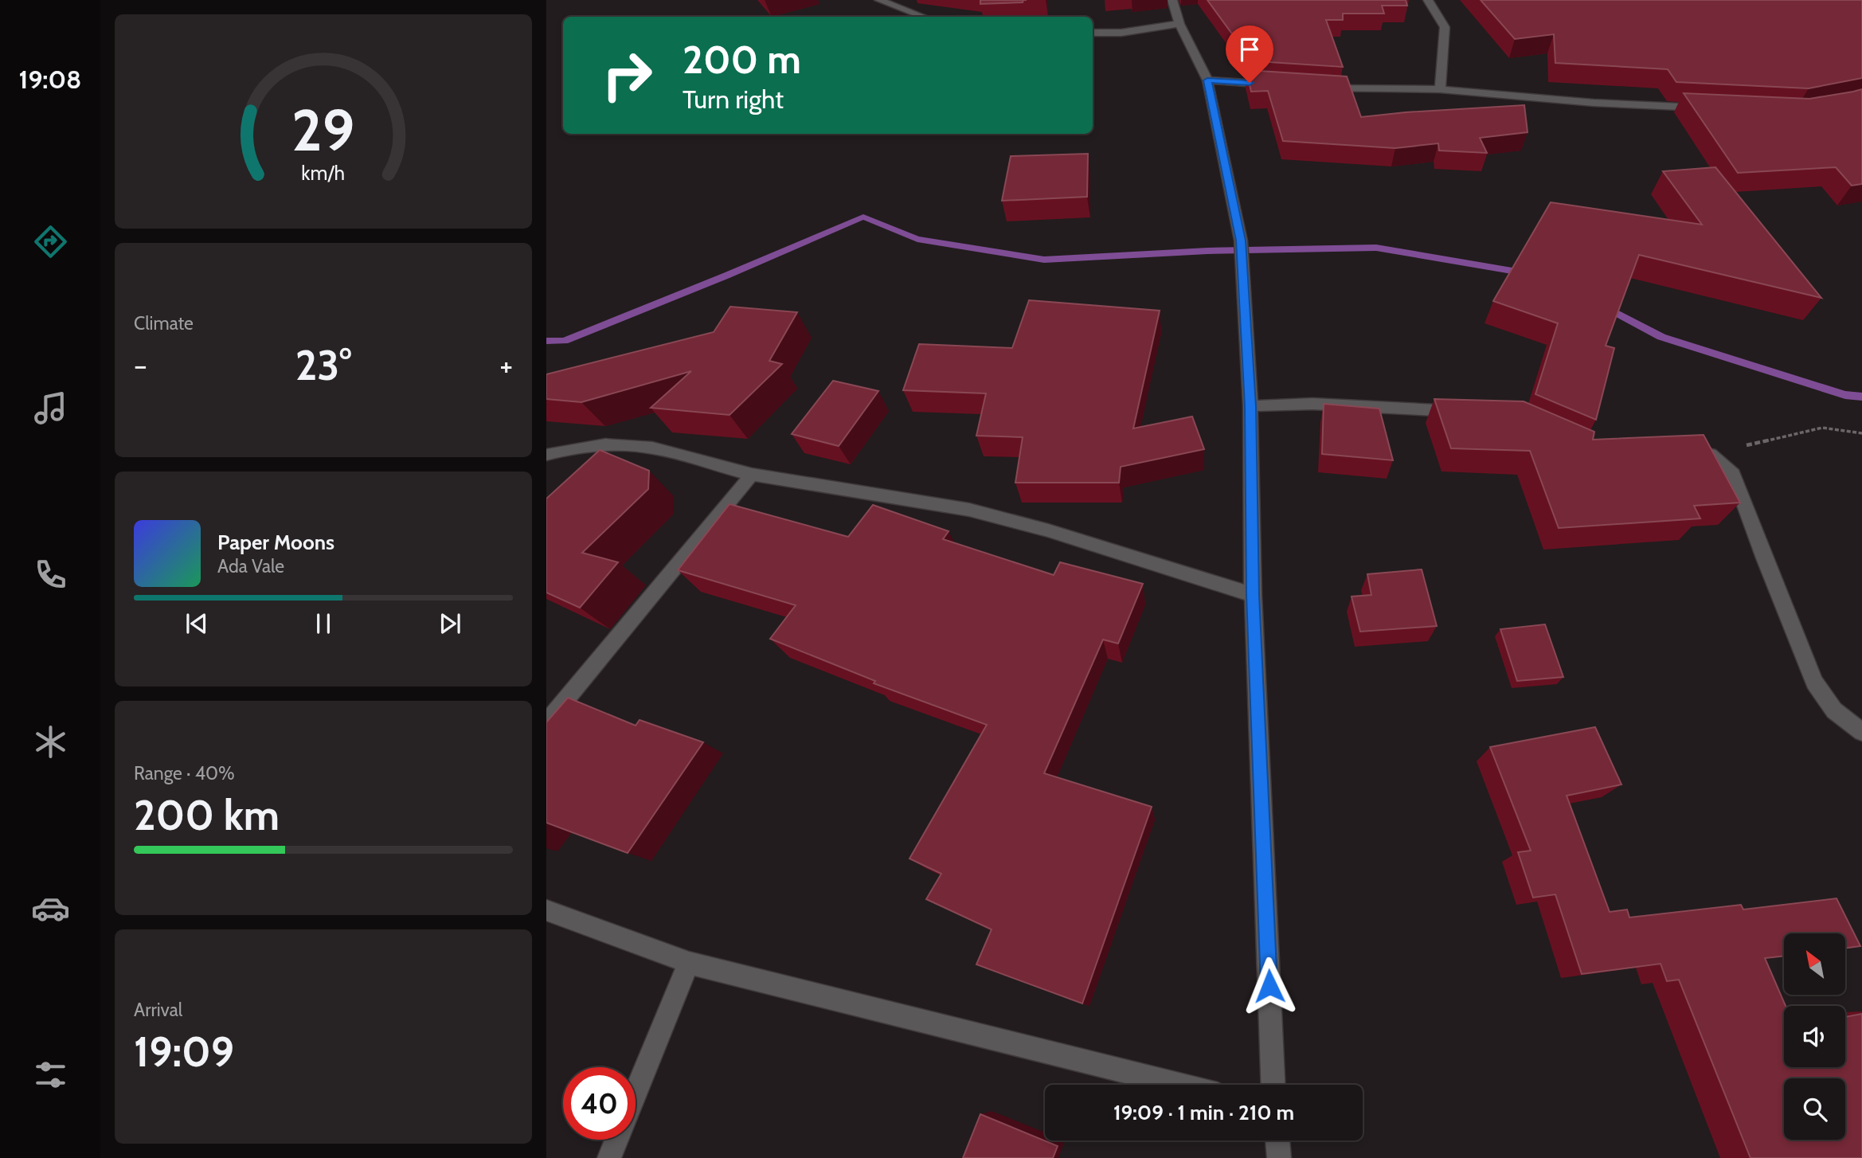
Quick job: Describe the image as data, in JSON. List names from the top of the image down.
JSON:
{
  "north": "top left",
  "page": {
    "tabs": "19:08",
    "turn": ["200 m", "Turn right"],
    "tile": [
      "Climate",
      ["Range · 40%", "200 km"],
      ["Arrival", "19:09"]
    ],
    "heat": ["−", "23°", "+"],
    "song": ["Paper Moons", "Ada Vale"],
    "limit": "40",
    "trip": "19:09 · 1 min · 210 m",
    "gauge": ["29", "km/h"]
  }
}
